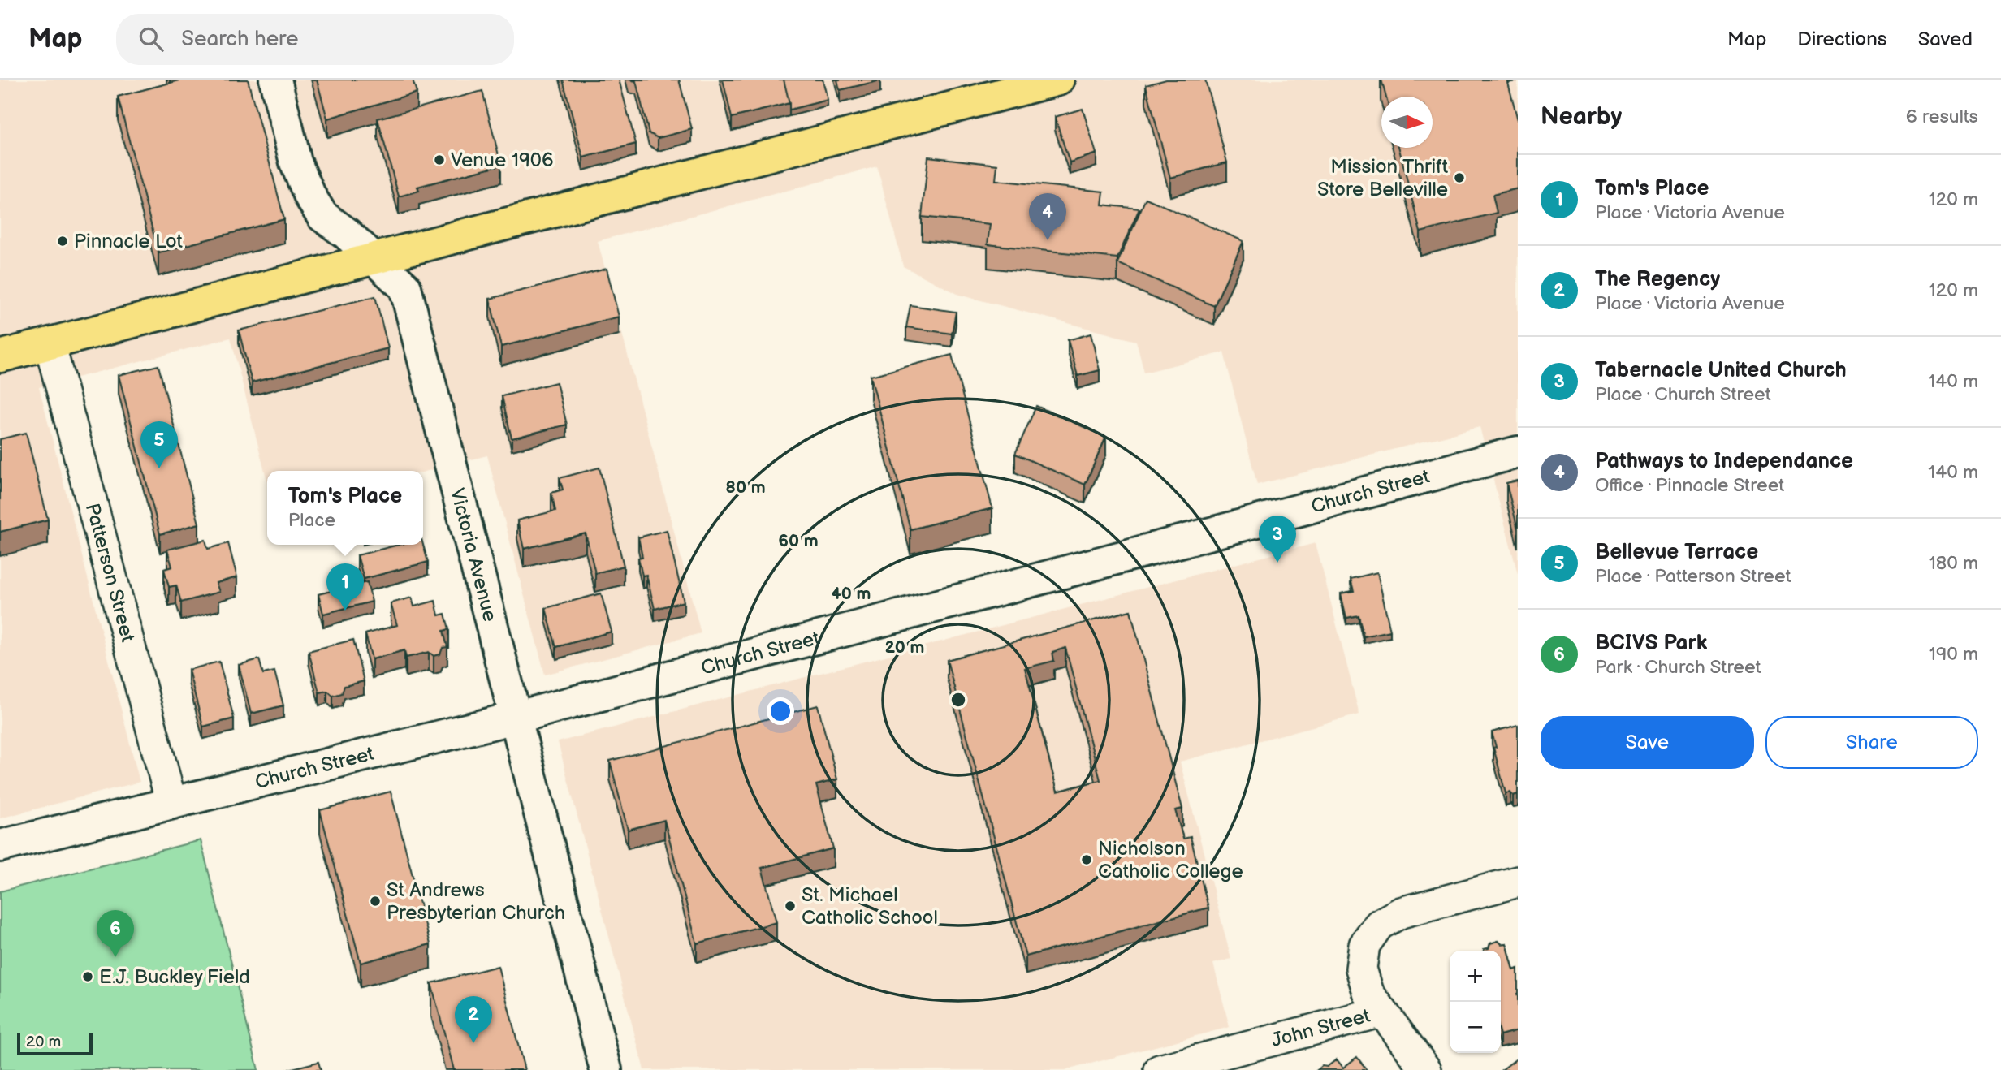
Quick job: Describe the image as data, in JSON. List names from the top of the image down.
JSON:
{
  "streets": {
    "street": [
      "Church Street",
      "Victoria Avenue",
      "Patterson Street",
      "John Street"
    ]
  },
  "crossings": [
    ["Church Street", "Victoria Avenue"],
    ["Church Street", "Patterson Street"]
  ],
  "places": [
    "Venue 1906",
    "Mission Thrift Store Belleville",
    "Pinnacle Lot",
    "Nicholson Catholic College",
    "St Andrews Presbyterian Church",
    "St. Michael Catholic School",
    "E.J. Buckley Field"
  ],
  "scale_bar": "20 m",
  "north": "right",
  "page": {
    "header": "Map",
    "search": "Search here",
    "nav": ["Map", "Directions", "Saved"],
    "heading": ["Nearby", "6 results"],
    "list": [
      {
        "mark": "1",
        "name": "Tom's Place",
        "note": "Place · Victoria Avenue",
        "value": "120 m"
      },
      {
        "mark": "2",
        "name": "The Regency",
        "note": "Place · Victoria Avenue",
        "value": "120 m"
      },
      {
        "mark": "3",
        "name": "Tabernacle United Church",
        "note": "Place · Church Street",
        "value": "140 m"
      },
      {
        "mark": "4",
        "name": "Pathways to Independance",
        "note": "Office · Pinnacle Street",
        "value": "140 m"
      },
      {
        "mark": "5",
        "name": "Bellevue Terrace",
        "note": "Place · Patterson Street",
        "value": "180 m"
      },
      {
        "mark": "6",
        "name": "BCIVS Park",
        "note": "Park · Church Street",
        "value": "190 m"
      }
    ],
    "pins": [
      "4",
      "5",
      "3",
      "1",
      "6",
      "2"
    ],
    "popup": ["Tom's Place", "Place"],
    "buttons": ["Save", "Share"],
    "map_buttons": ["+", "−"],
    "scale": "20 m"
  },
  "rings": [
    "80 m",
    "60 m",
    "40 m",
    "20 m"
  ]
}
